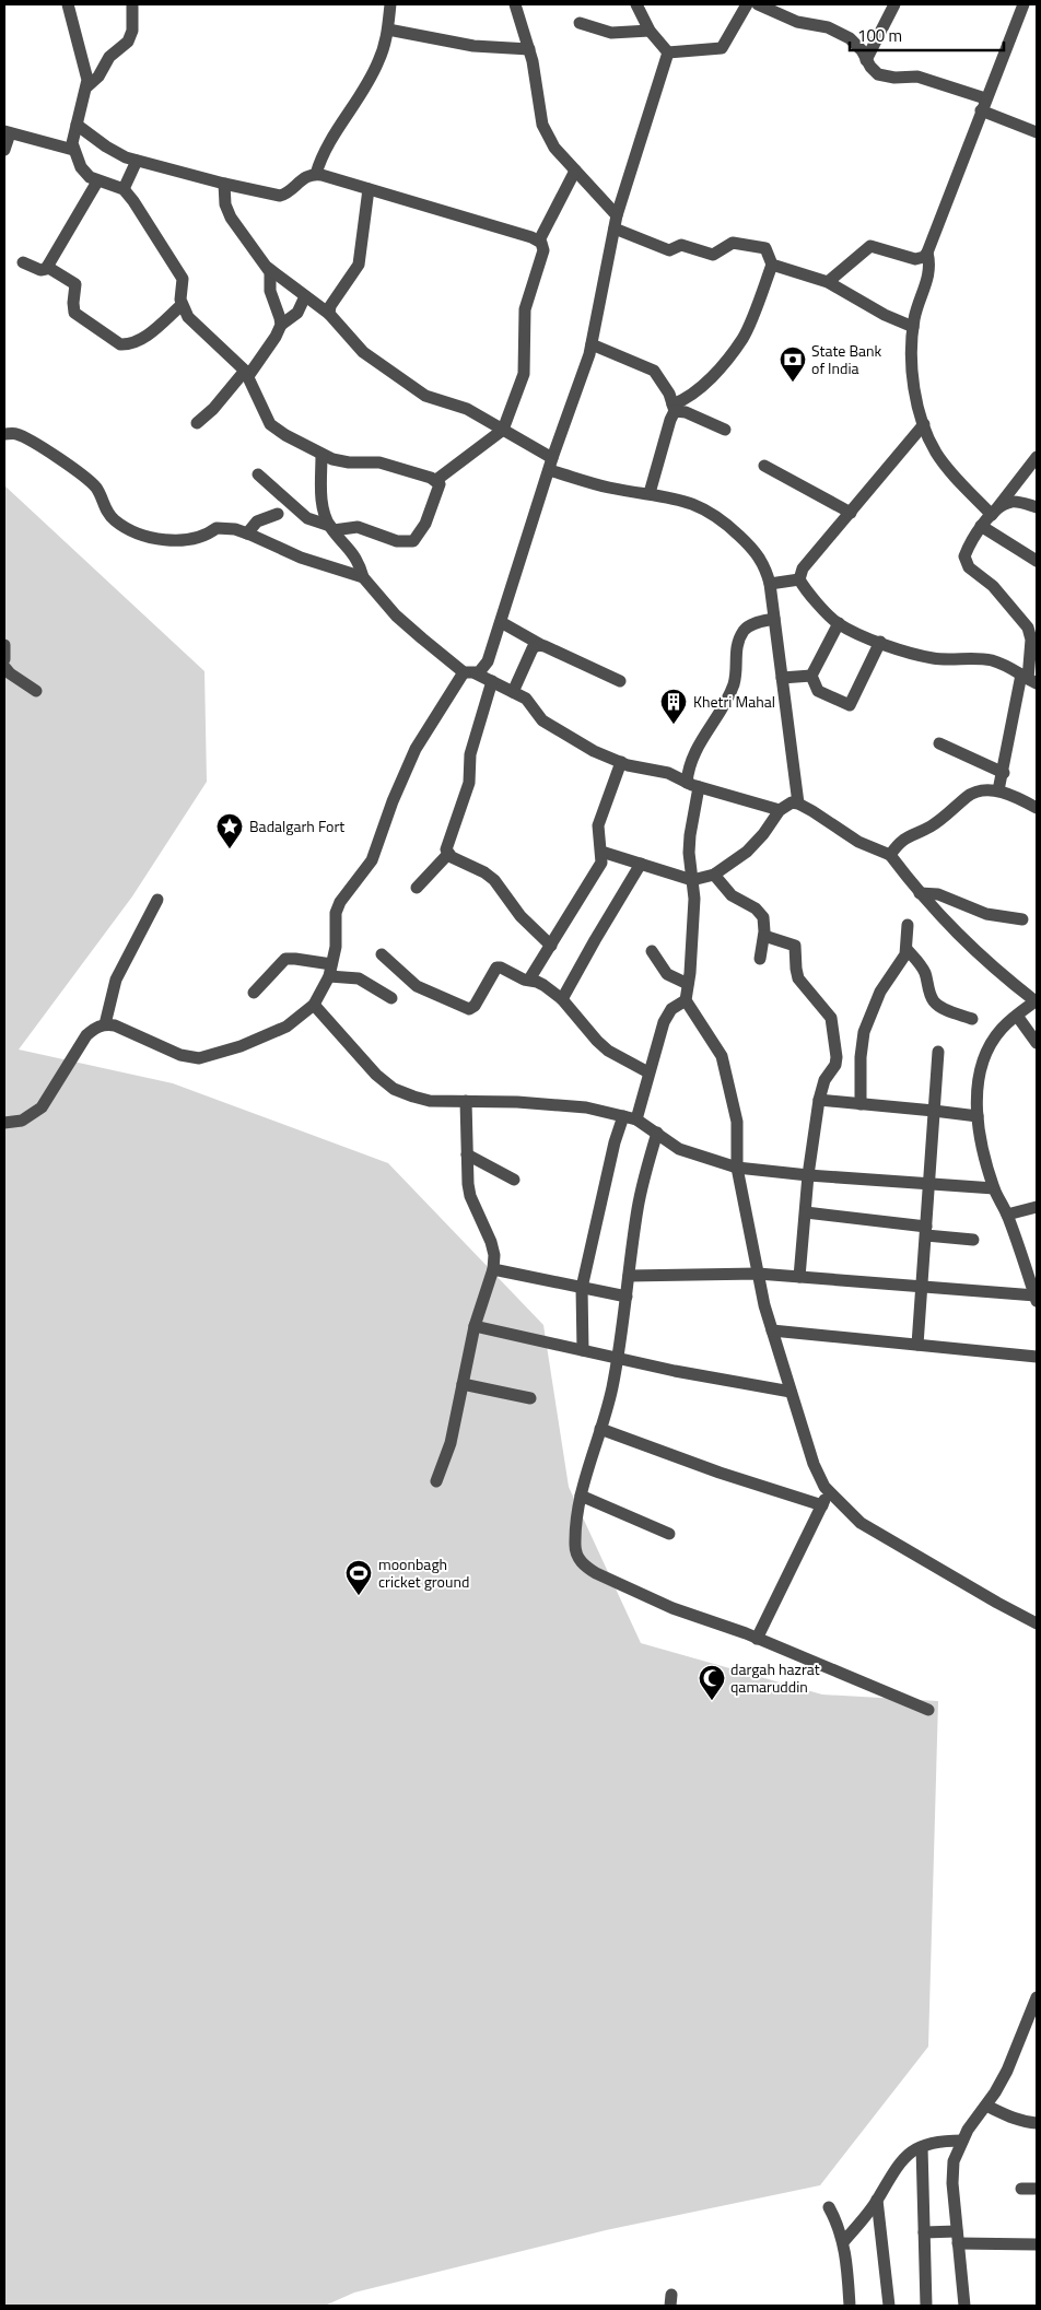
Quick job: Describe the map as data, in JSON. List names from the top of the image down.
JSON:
{
  "places": {
    "bank": ["State Bank of India"],
    "building": ["Khetri Mahal"],
    "place": ["Badalgarh Fort"],
    "sports": ["moonbagh cricket ground"],
    "mosque": ["dargah hazrat qamaruddin"]
  },
  "scale_bar": "100 m"
}
